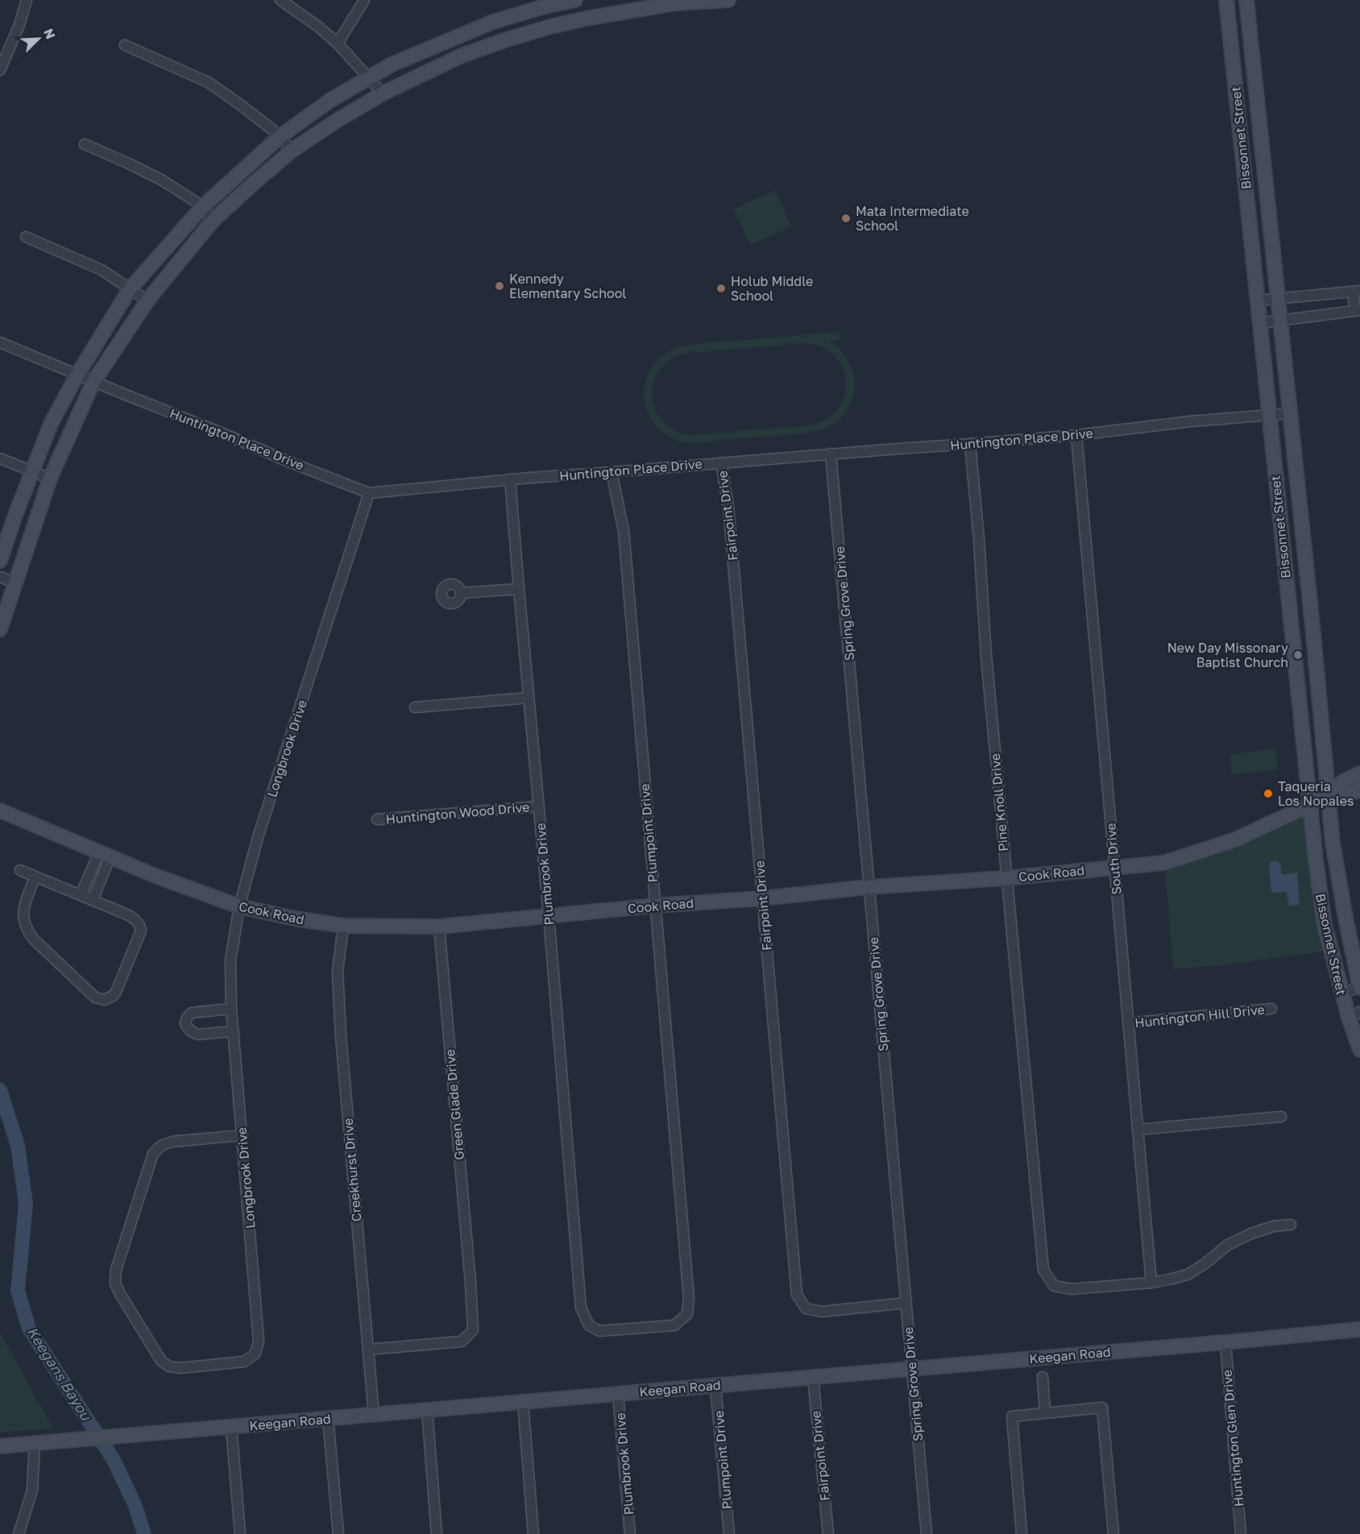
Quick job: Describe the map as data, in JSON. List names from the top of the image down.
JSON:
{
  "streets": {
    "main road": ["Bissonnet Street", "Cook Road", "Keegan Road"],
    "street": [
      "Huntington Place Drive",
      "Fairpoint Drive",
      "Spring Grove Drive",
      "Longbrook Drive",
      "Pine Knoll Drive",
      "Huntington Wood Drive",
      "Plumpoint Drive",
      "South Drive",
      "Plumbrook Drive",
      "Huntington Hill Drive",
      "Green Glade Drive",
      "Creekhurst Drive",
      "Huntington Glen Drive"
    ]
  },
  "crossings": [
    ["Bissonnet Street", "Huntington Place Drive"],
    ["Bissonnet Street", "Cook Road"],
    ["Huntington Place Drive", "Fairpoint Drive"],
    ["Huntington Place Drive", "Spring Grove Drive"],
    ["Huntington Place Drive", "Longbrook Drive"],
    ["Huntington Place Drive", "Pine Knoll Drive"],
    ["Huntington Place Drive", "Plumpoint Drive"],
    ["Huntington Place Drive", "South Drive"],
    ["Huntington Place Drive", "Plumbrook Drive"],
    ["Fairpoint Drive", "Spring Grove Drive"],
    ["Fairpoint Drive", "Cook Road"],
    ["Fairpoint Drive", "Keegan Road"],
    ["Spring Grove Drive", "Cook Road"],
    ["Spring Grove Drive", "Keegan Road"],
    ["Longbrook Drive", "Cook Road"],
    ["Pine Knoll Drive", "South Drive"],
    ["Pine Knoll Drive", "Cook Road"],
    ["Huntington Wood Drive", "Plumbrook Drive"],
    ["Plumpoint Drive", "Cook Road"],
    ["Plumpoint Drive", "Plumbrook Drive"],
    ["Plumpoint Drive", "Keegan Road"],
    ["South Drive", "Cook Road"],
    ["South Drive", "Huntington Hill Drive"],
    ["Cook Road", "Plumbrook Drive"],
    ["Cook Road", "Green Glade Drive"],
    ["Cook Road", "Creekhurst Drive"],
    ["Plumbrook Drive", "Keegan Road"],
    ["Green Glade Drive", "Creekhurst Drive"],
    ["Creekhurst Drive", "Keegan Road"],
    ["Keegan Road", "Huntington Glen Drive"]
  ],
  "water": ["Keegans Bayou"],
  "places": [
    "Mata Intermediate School",
    "Kennedy Elementary School",
    "Holub Middle School",
    "New Day Missonary Baptist Church",
    "Taqueria Los Nopales"
  ],
  "north": "top right"
}
